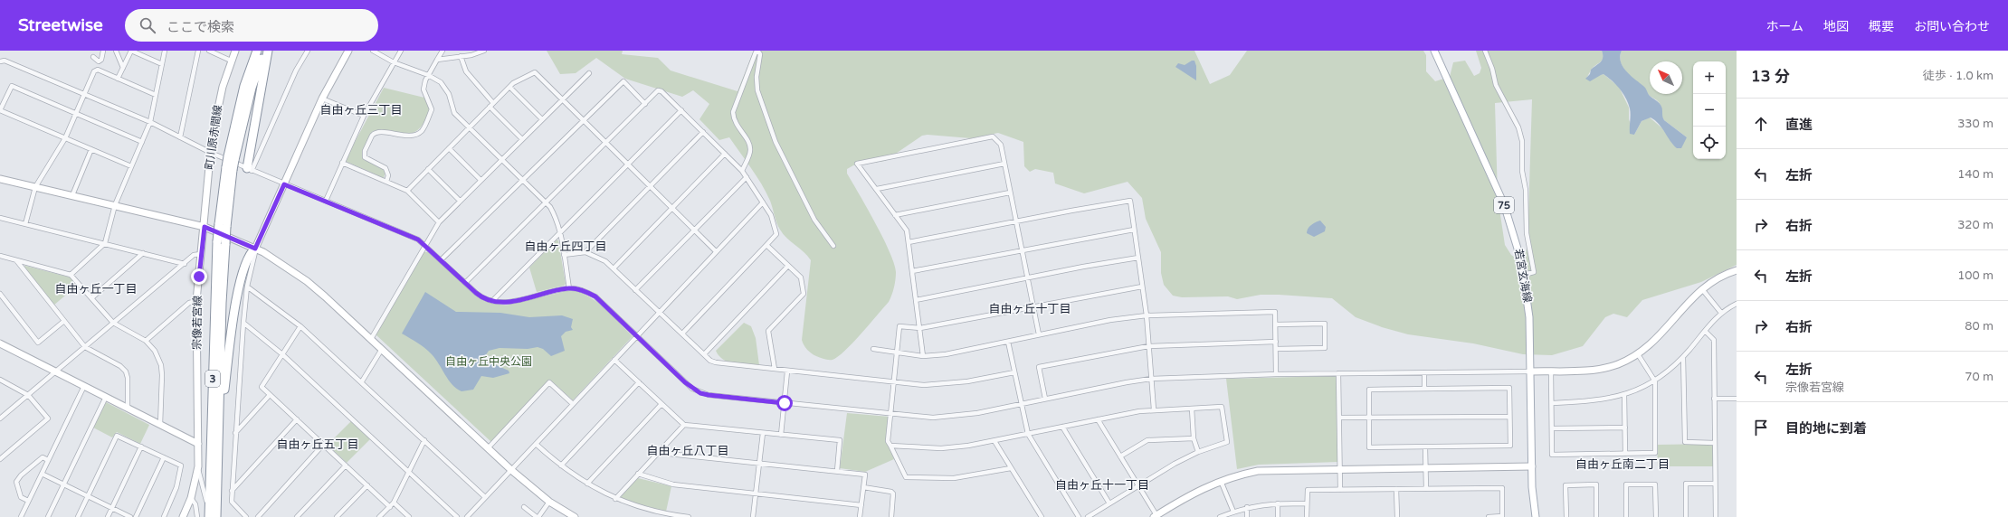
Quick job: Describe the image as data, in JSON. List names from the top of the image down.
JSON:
{
  "streets": {
    "highway": ["3"],
    "street": [
      "町川原赤間線",
      "75",
      "若宮玄海線",
      "宗像若宮線"
    ]
  },
  "crossings": [
    ["町川原赤間線", "宗像若宮線"]
  ],
  "districts": [
    "自由ヶ丘三丁目",
    "自由ヶ丘四丁目",
    "自由ヶ丘一丁目",
    "自由ヶ丘十丁目",
    "自由ヶ丘五丁目",
    "自由ヶ丘八丁目",
    "自由ヶ丘南二丁目",
    "自由ヶ丘十一丁目"
  ],
  "parks": ["自由ヶ丘中央公園"],
  "north": "top left",
  "page": {
    "header": "Streetwise",
    "search": "ここで検索",
    "nav": [
      "ホーム",
      "地図",
      "概要",
      "お問い合わせ"
    ],
    "heading": ["13 分", "徒歩 · 1.0 km"],
    "map_buttons": ["+", "−"],
    "list": [
      ["直進", "330 m"],
      ["左折", "140 m"],
      ["右折", "320 m"],
      ["左折", "100 m"],
      ["右折", "80 m"],
      ["左折", "宗像若宮線", "70 m"],
      "目的地に到着"
    ]
  }
}
